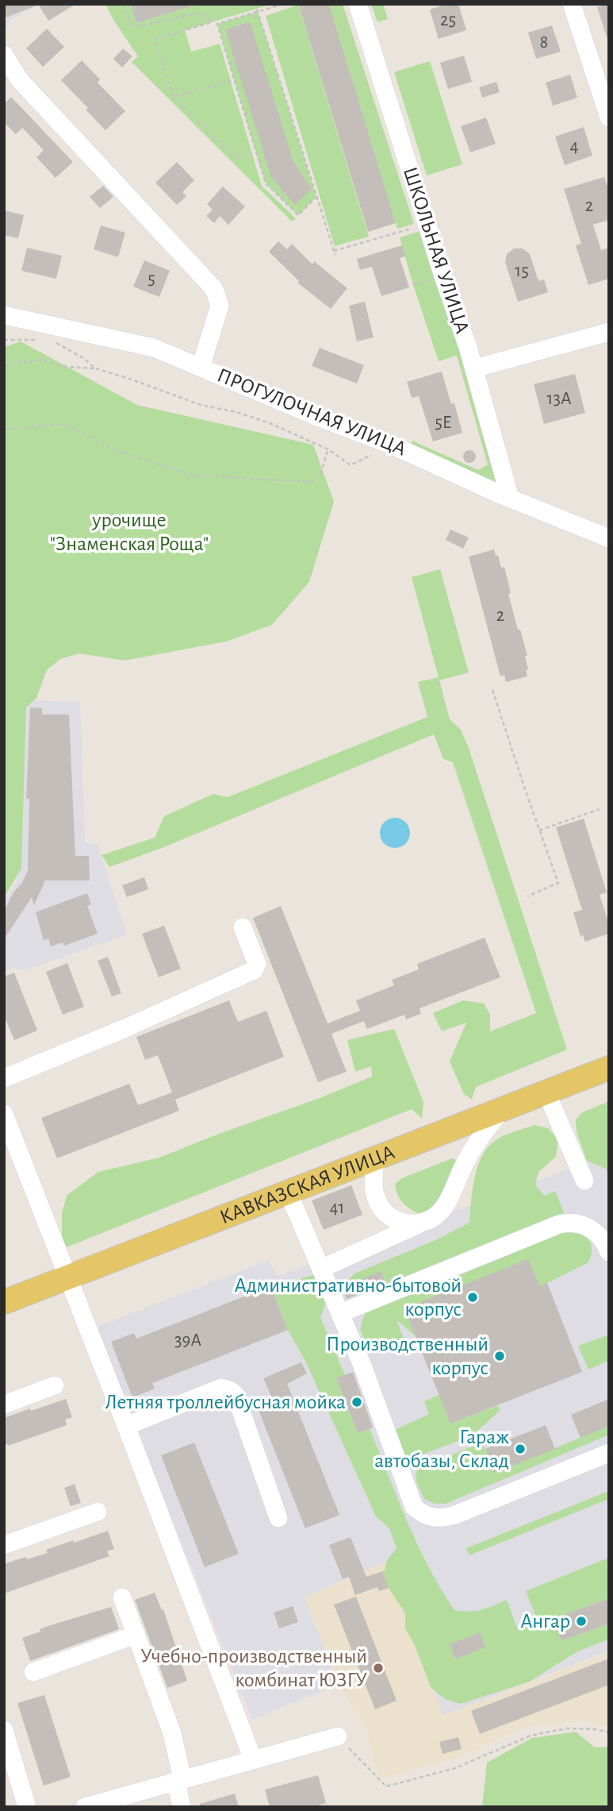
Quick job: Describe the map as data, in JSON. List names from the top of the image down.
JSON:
{
  "streets": {
    "main road": ["КАВКАЗСКАЯ УЛИЦА"],
    "street": ["ШКОЛЬНАЯ УЛИЦА", "ПРОГУЛОЧНАЯ УЛИЦА"]
  },
  "crossings": [
    ["ШКОЛЬНАЯ УЛИЦА", "ПРОГУЛОЧНАЯ УЛИЦА"]
  ],
  "parks": ["урочище \"Знаменская Роща\""],
  "places": [
    "Административно-бытовой корпус",
    "Производственный корпус",
    "Летняя троллейбусная мойка",
    "Гараж автобазы, Склад",
    "Ангар",
    "Учебно-производственный комбинат ЮЗГУ"
  ],
  "house_numbers": [
    "25",
    "8",
    "4",
    "2",
    "15",
    "5",
    "13А",
    "5Е",
    "2",
    "41",
    "39А"
  ]
}
